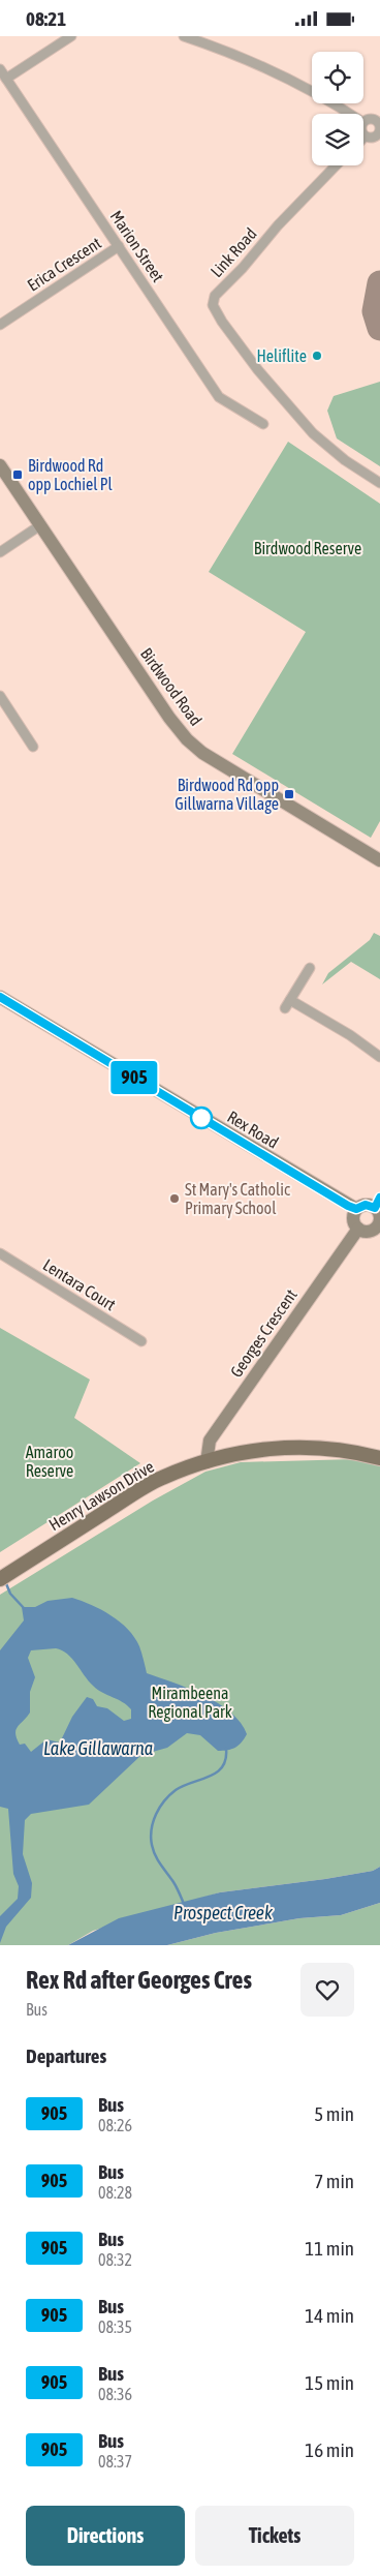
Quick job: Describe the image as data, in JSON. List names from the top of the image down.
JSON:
{
  "streets": {
    "main road": ["Henry Lawson Drive"],
    "street": [
      "Marion Street",
      "Link Road",
      "Erica Crescent",
      "Birdwood Road",
      "Rex Road",
      "Lentara Court",
      "Georges Crescent"
    ]
  },
  "crossings": [
    ["Marion Street", "Erica Crescent"],
    ["Rex Road", "Georges Crescent"],
    ["Georges Crescent", "Henry Lawson Drive"]
  ],
  "water": ["Lake Gillawarna", "Prospect Creek"],
  "parks": ["Birdwood Reserve", "Amaroo Reserve", "Mirambeena Regional Park"],
  "places": {
    "other": ["Heliflite", "St Mary's Catholic Primary School"],
    "transit": ["Birdwood Rd opp Lochiel Pl", "Birdwood Rd opp Gillwarna Village"]
  },
  "lines": ["bus line 905"],
  "page": {
    "status": "08:21",
    "on_map": "905",
    "heading": [
      ["Rex Rd after Georges Cres", "Bus"],
      "Departures"
    ],
    "list": [
      {
        "mark": "905",
        "name": "Bus",
        "note": "08:26",
        "value": "5 min"
      },
      {
        "mark": "905",
        "name": "Bus",
        "note": "08:28",
        "value": "7 min"
      },
      {
        "mark": "905",
        "name": "Bus",
        "note": "08:32",
        "value": "11 min"
      },
      {
        "mark": "905",
        "name": "Bus",
        "note": "08:35",
        "value": "14 min"
      },
      {
        "mark": "905",
        "name": "Bus",
        "note": "08:36",
        "value": "15 min"
      },
      {
        "mark": "905",
        "name": "Bus",
        "note": "08:37",
        "value": "16 min"
      }
    ],
    "buttons": ["Directions", "Tickets"]
  }
}
